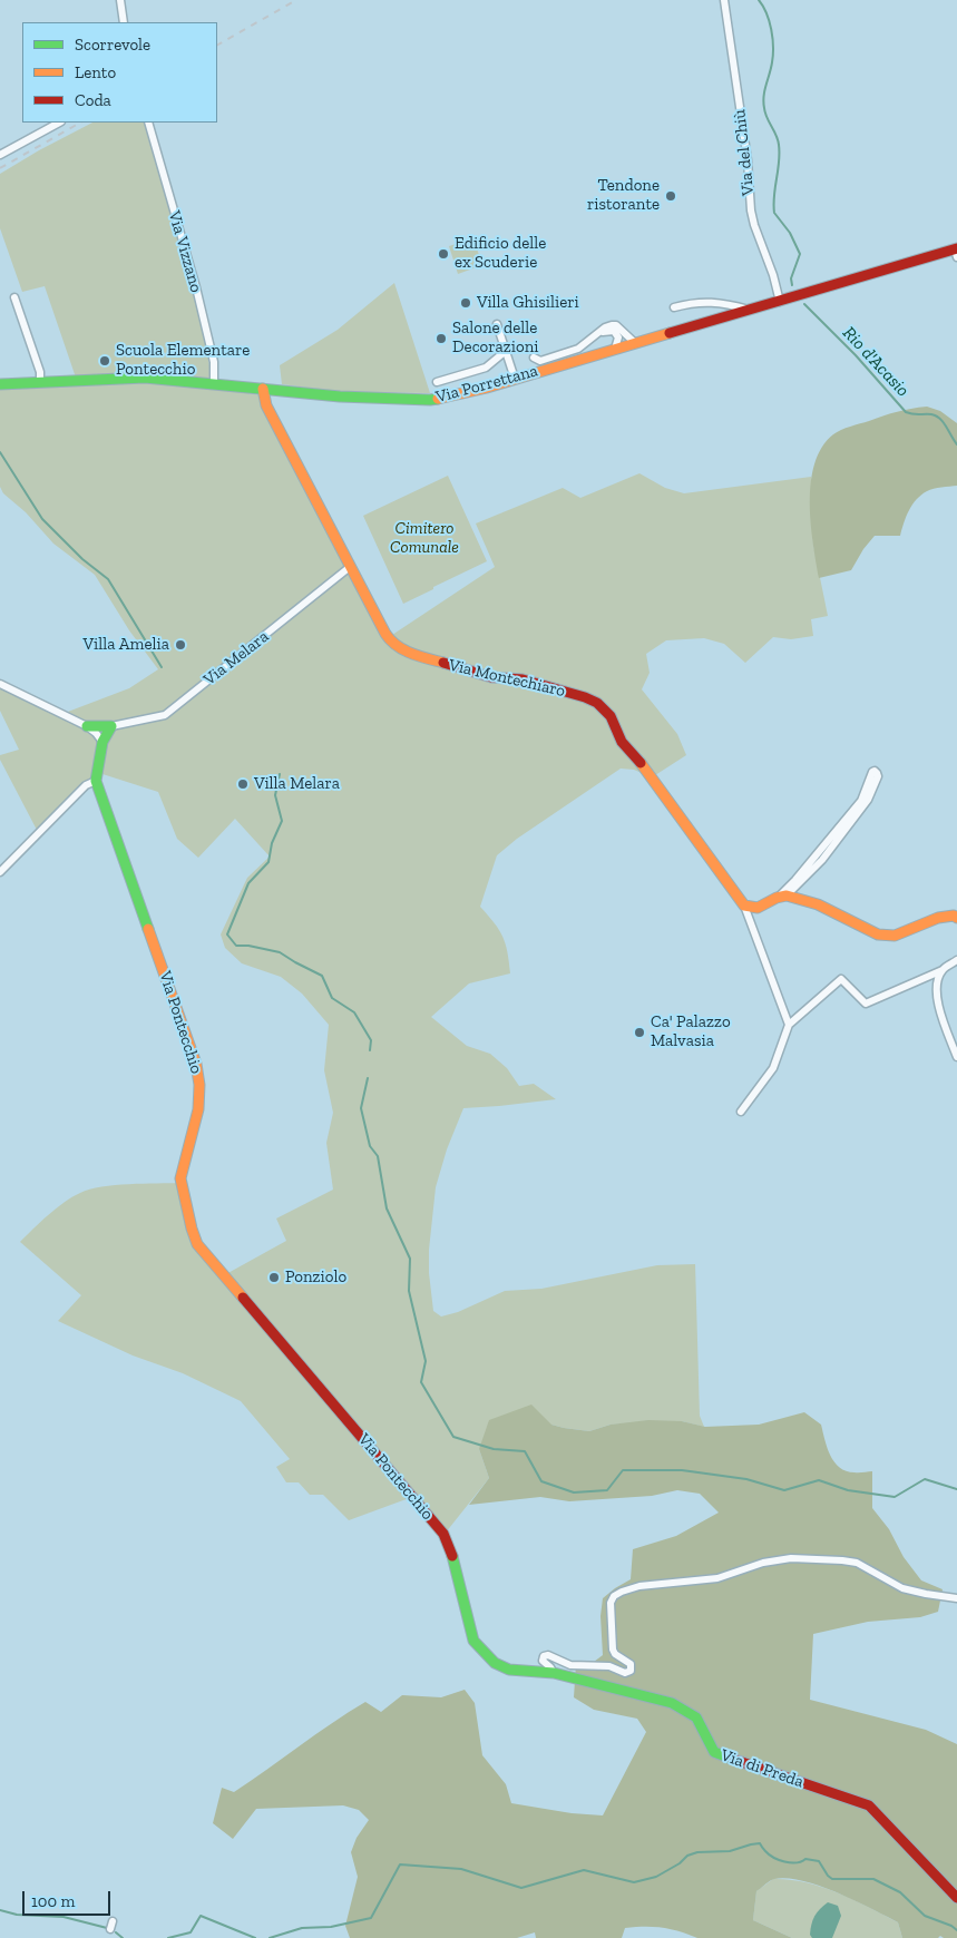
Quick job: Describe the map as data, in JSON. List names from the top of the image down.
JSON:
{
  "streets": {
    "street": [
      "Via del Chiù",
      "Via Vizzano",
      "Via Porrettana",
      "Via Melara",
      "Via Montechiaro",
      "Via Pontecchio",
      "Via di Preda"
    ]
  },
  "crossings": [
    ["Via del Chiù", "Via Porrettana"],
    ["Via Vizzano", "Via Porrettana"],
    ["Via Porrettana", "Via Montechiaro"],
    ["Via Melara", "Via Montechiaro"],
    ["Via Pontecchio", "Via di Preda"]
  ],
  "water": ["Rio d'Acasio"],
  "parks": ["Cimitero Comunale"],
  "places": [
    "Tendone ristorante",
    "Edificio delle ex Scuderie",
    "Villa Ghisilieri",
    "Salone delle Decorazioni",
    "Scuola Elementare Pontecchio",
    "Villa Amelia",
    "Villa Melara",
    "Ca' Palazzo Malvasia",
    "Ponziolo"
  ],
  "legend": ["Scorrevole", "Lento", "Coda"],
  "scale_bar": "100 m"
}
